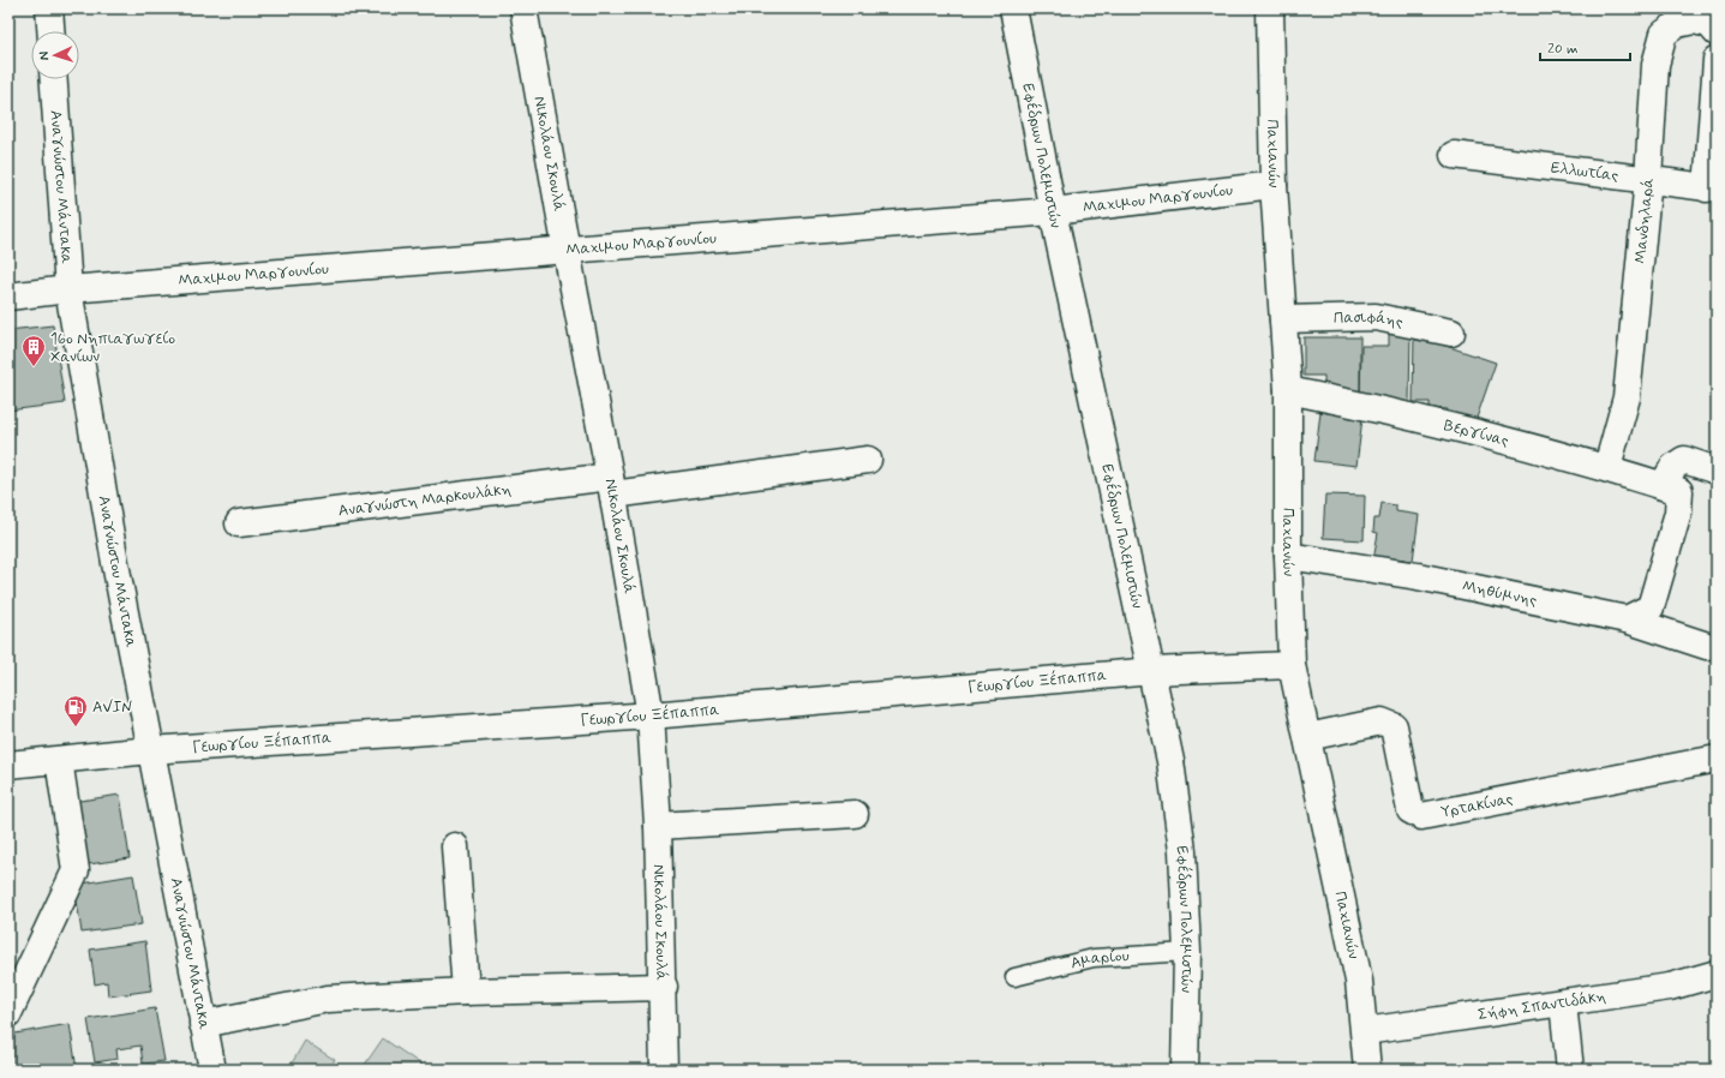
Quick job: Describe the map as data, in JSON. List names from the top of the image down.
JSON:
{
  "streets": {
    "street": [
      "Νικολάου Σκουλά",
      "Παχιανών",
      "Εφέδρων Πολεμιστών",
      "Ελλωτίας",
      "Αναγνώστου Μάντακα",
      "Μαχιμου Mαργουνίου",
      "Μανδηλαρά",
      "Πασιφάης",
      "Βεργίνας",
      "Αναγνώστη Μαρκουλάκη",
      "Μηθύμνης",
      "Γεωργίου Ξέπαππα",
      "Υρτακίνας",
      "Σήφη Σπαντιδάκη"
    ],
    "lane": ["Αμαρίου"]
  },
  "crossings": [
    ["Νικολάου Σκουλά", "Μαχιμου Mαργουνίου"],
    ["Νικολάου Σκουλά", "Αναγνώστη Μαρκουλάκη"],
    ["Νικολάου Σκουλά", "Γεωργίου Ξέπαππα"],
    ["Παχιανών", "Μαχιμου Mαργουνίου"],
    ["Παχιανών", "Πασιφάης"],
    ["Παχιανών", "Βεργίνας"],
    ["Παχιανών", "Μηθύμνης"],
    ["Παχιανών", "Γεωργίου Ξέπαππα"],
    ["Παχιανών", "Υρτακίνας"],
    ["Παχιανών", "Σήφη Σπαντιδάκη"],
    ["Εφέδρων Πολεμιστών", "Μαχιμου Mαργουνίου"],
    ["Εφέδρων Πολεμιστών", "Γεωργίου Ξέπαππα"],
    ["Εφέδρων Πολεμιστών", "Αμαρίου"],
    ["Ελλωτίας", "Μανδηλαρά"],
    ["Αναγνώστου Μάντακα", "Μαχιμου Mαργουνίου"],
    ["Αναγνώστου Μάντακα", "Γεωργίου Ξέπαππα"],
    ["Μανδηλαρά", "Βεργίνας"],
    ["Βεργίνας", "Μηθύμνης"]
  ],
  "places": {
    "building": ["16ο Νηπιαγωγείο Χανίων"],
    "fuel station": ["AVIN"]
  },
  "scale_bar": "20 m",
  "north": "left"
}
